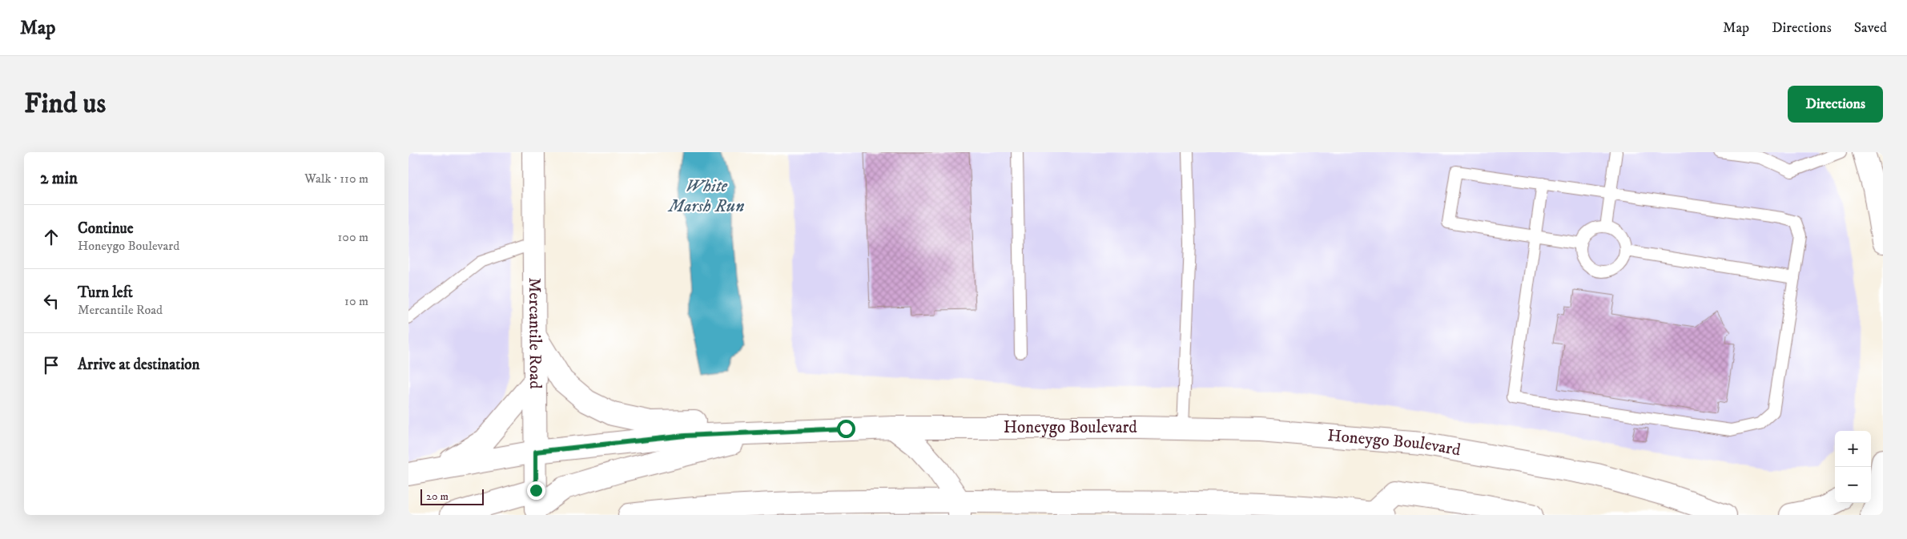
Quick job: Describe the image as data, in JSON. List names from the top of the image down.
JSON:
{
  "streets": {
    "main road": ["Mercantile Road", "Honeygo Boulevard"]
  },
  "crossings": [
    ["Mercantile Road", "Honeygo Boulevard"]
  ],
  "water": ["White Marsh Run"],
  "scale_bar": "20 m",
  "page": {
    "header": "Map",
    "nav": ["Map", "Directions", "Saved"],
    "buttons": "Directions",
    "title": "Find us",
    "heading": ["2 min", "Walk · 110 m"],
    "list": [
      ["Continue", "Honeygo Boulevard", "100 m"],
      ["Turn left", "Mercantile Road", "10 m"],
      "Arrive at destination"
    ],
    "map_buttons": ["+", "−"],
    "scale": "20 m"
  }
}
